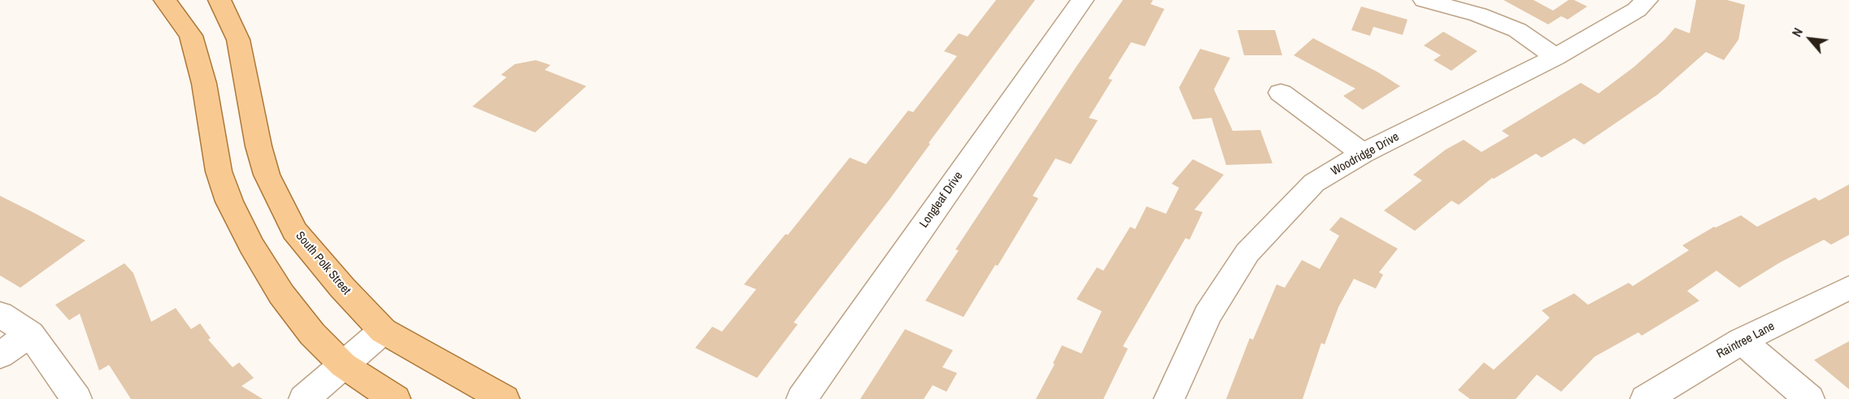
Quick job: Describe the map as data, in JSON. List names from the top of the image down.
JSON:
{
  "streets": {
    "main road": ["South Polk Street"],
    "street": ["Woodridge Drive", "Longleaf Drive", "Raintree Lane"]
  },
  "north": "top left"
}
